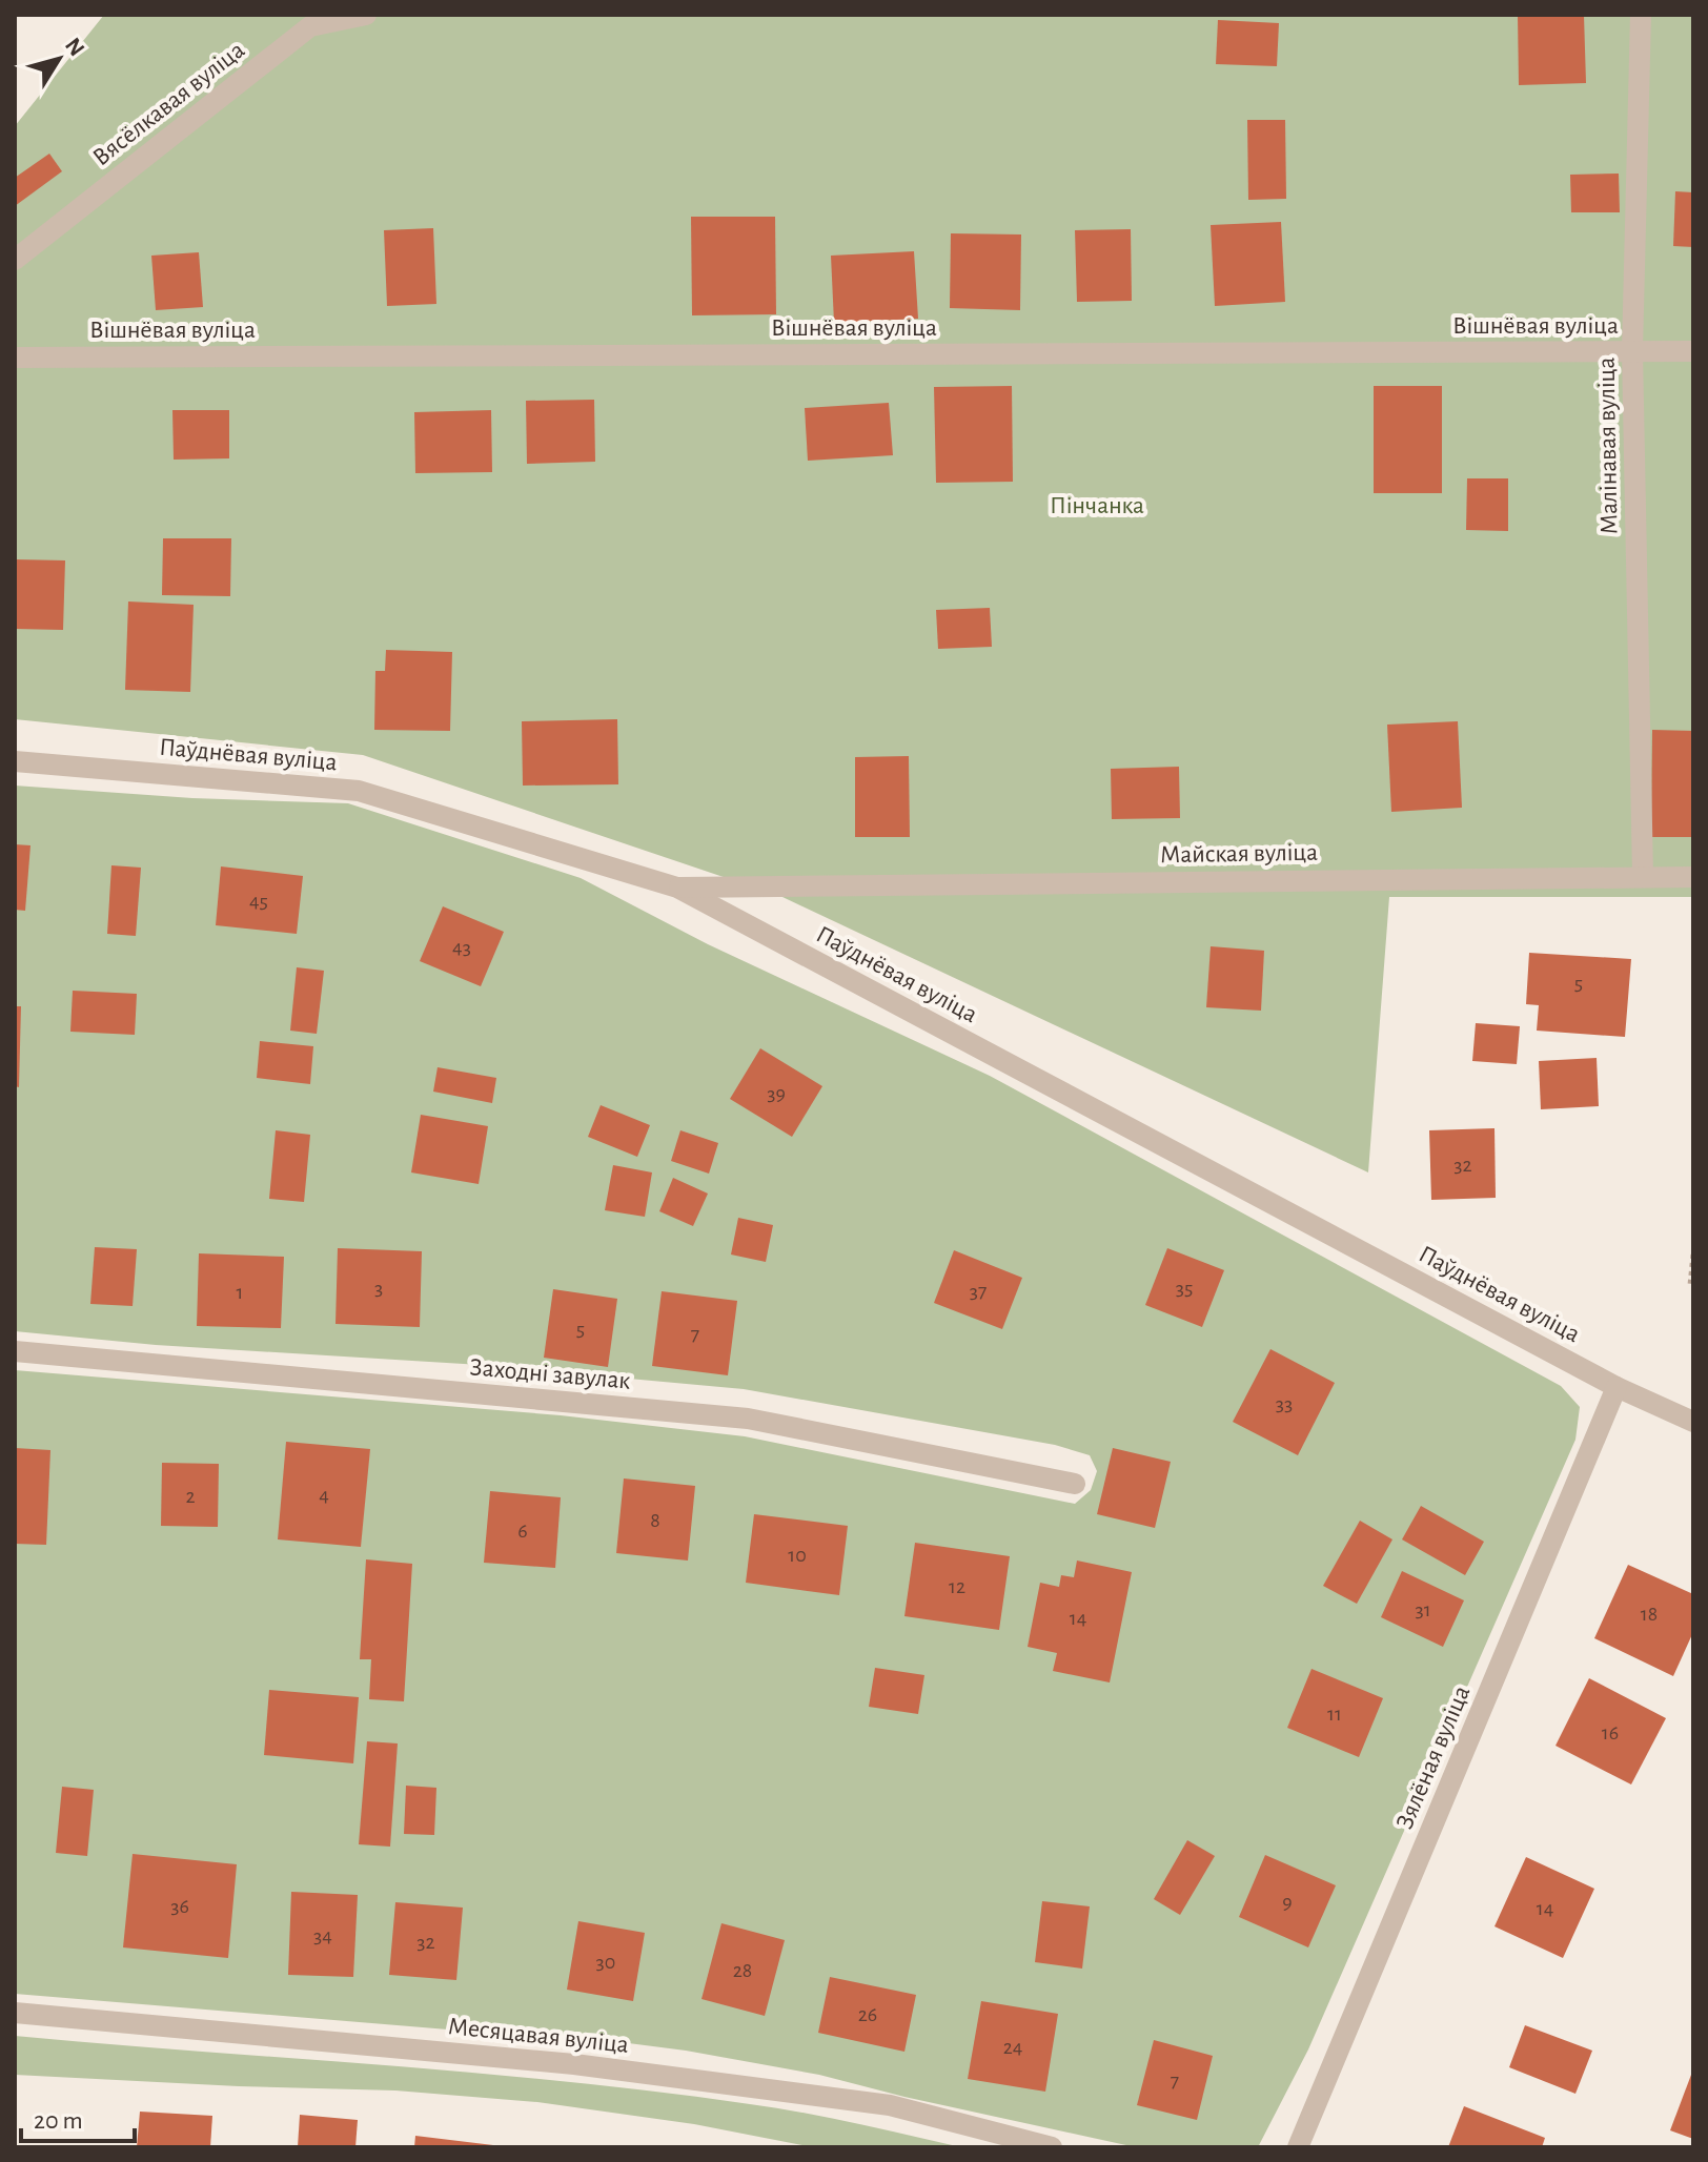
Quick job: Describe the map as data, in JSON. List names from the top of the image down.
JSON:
{
  "streets": {
    "street": [
      "Вясёлкавая вуліца",
      "Вішнёвая вуліца",
      "Малінавая вуліца",
      "Паўднёвая вуліца",
      "Майская вуліца",
      "Заходні завулак",
      "Зялёная вуліца",
      "Месяцавая вуліца"
    ]
  },
  "crossings": [
    ["Вішнёвая вуліца", "Малінавая вуліца"],
    ["Малінавая вуліца", "Майская вуліца"],
    ["Паўднёвая вуліца", "Майская вуліца"],
    ["Паўднёвая вуліца", "Зялёная вуліца"]
  ],
  "parks": ["Пінчанка"],
  "house_numbers": [
    "45",
    "43",
    "5",
    "39",
    "32",
    "3",
    "35",
    "37",
    "1",
    "5",
    "7",
    "33",
    "4",
    "2",
    "8",
    "6",
    "10",
    "12",
    "31",
    "18",
    "14",
    "11",
    "16",
    "9",
    "36",
    "14",
    "34",
    "32",
    "30",
    "28",
    "26",
    "24",
    "7"
  ],
  "scale_bar": "20 m",
  "north": "top right"
}
